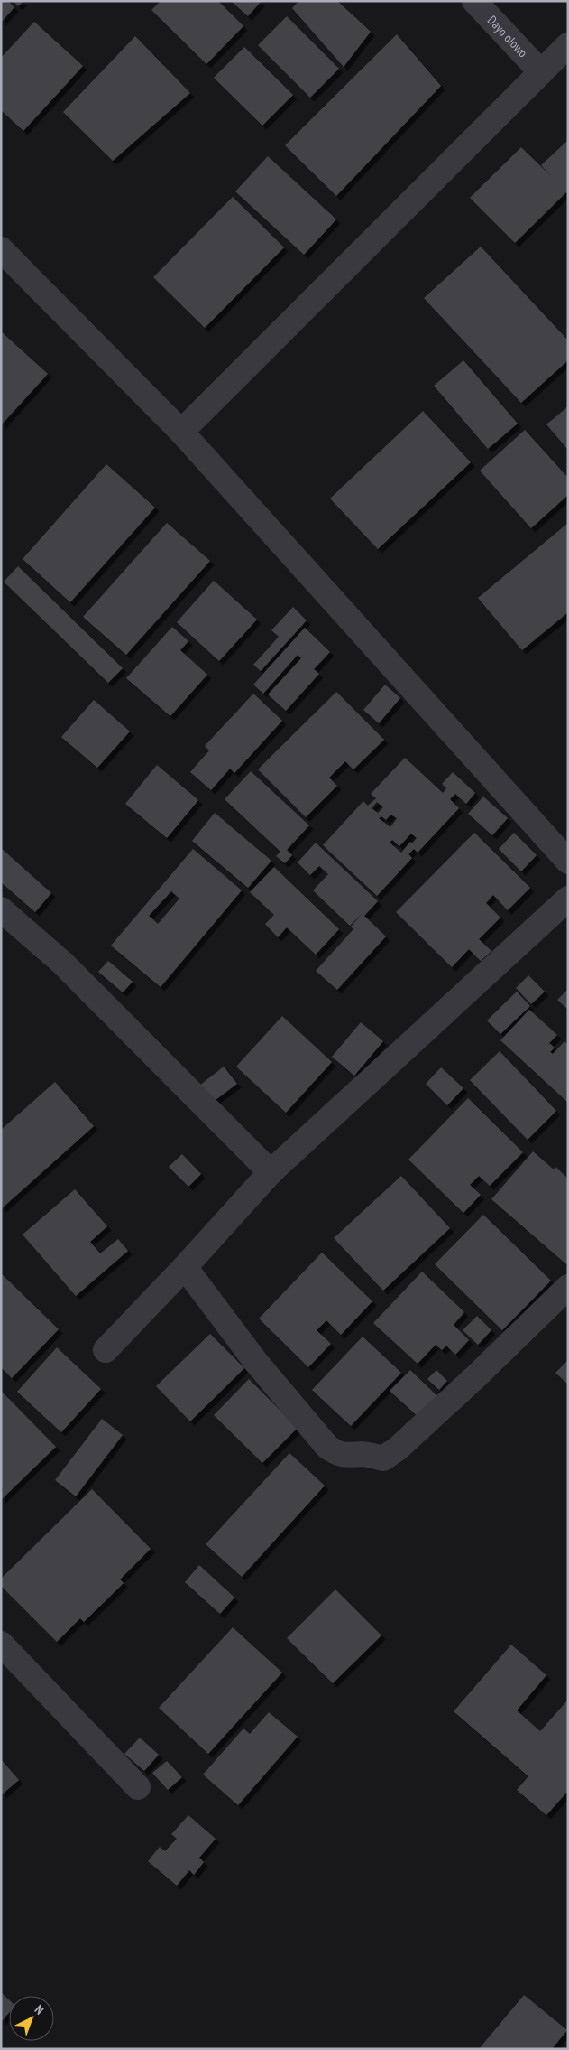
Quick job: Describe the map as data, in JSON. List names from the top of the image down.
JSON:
{
  "streets": {
    "street": ["Dayo olowo"]
  },
  "north": "top right"
}
